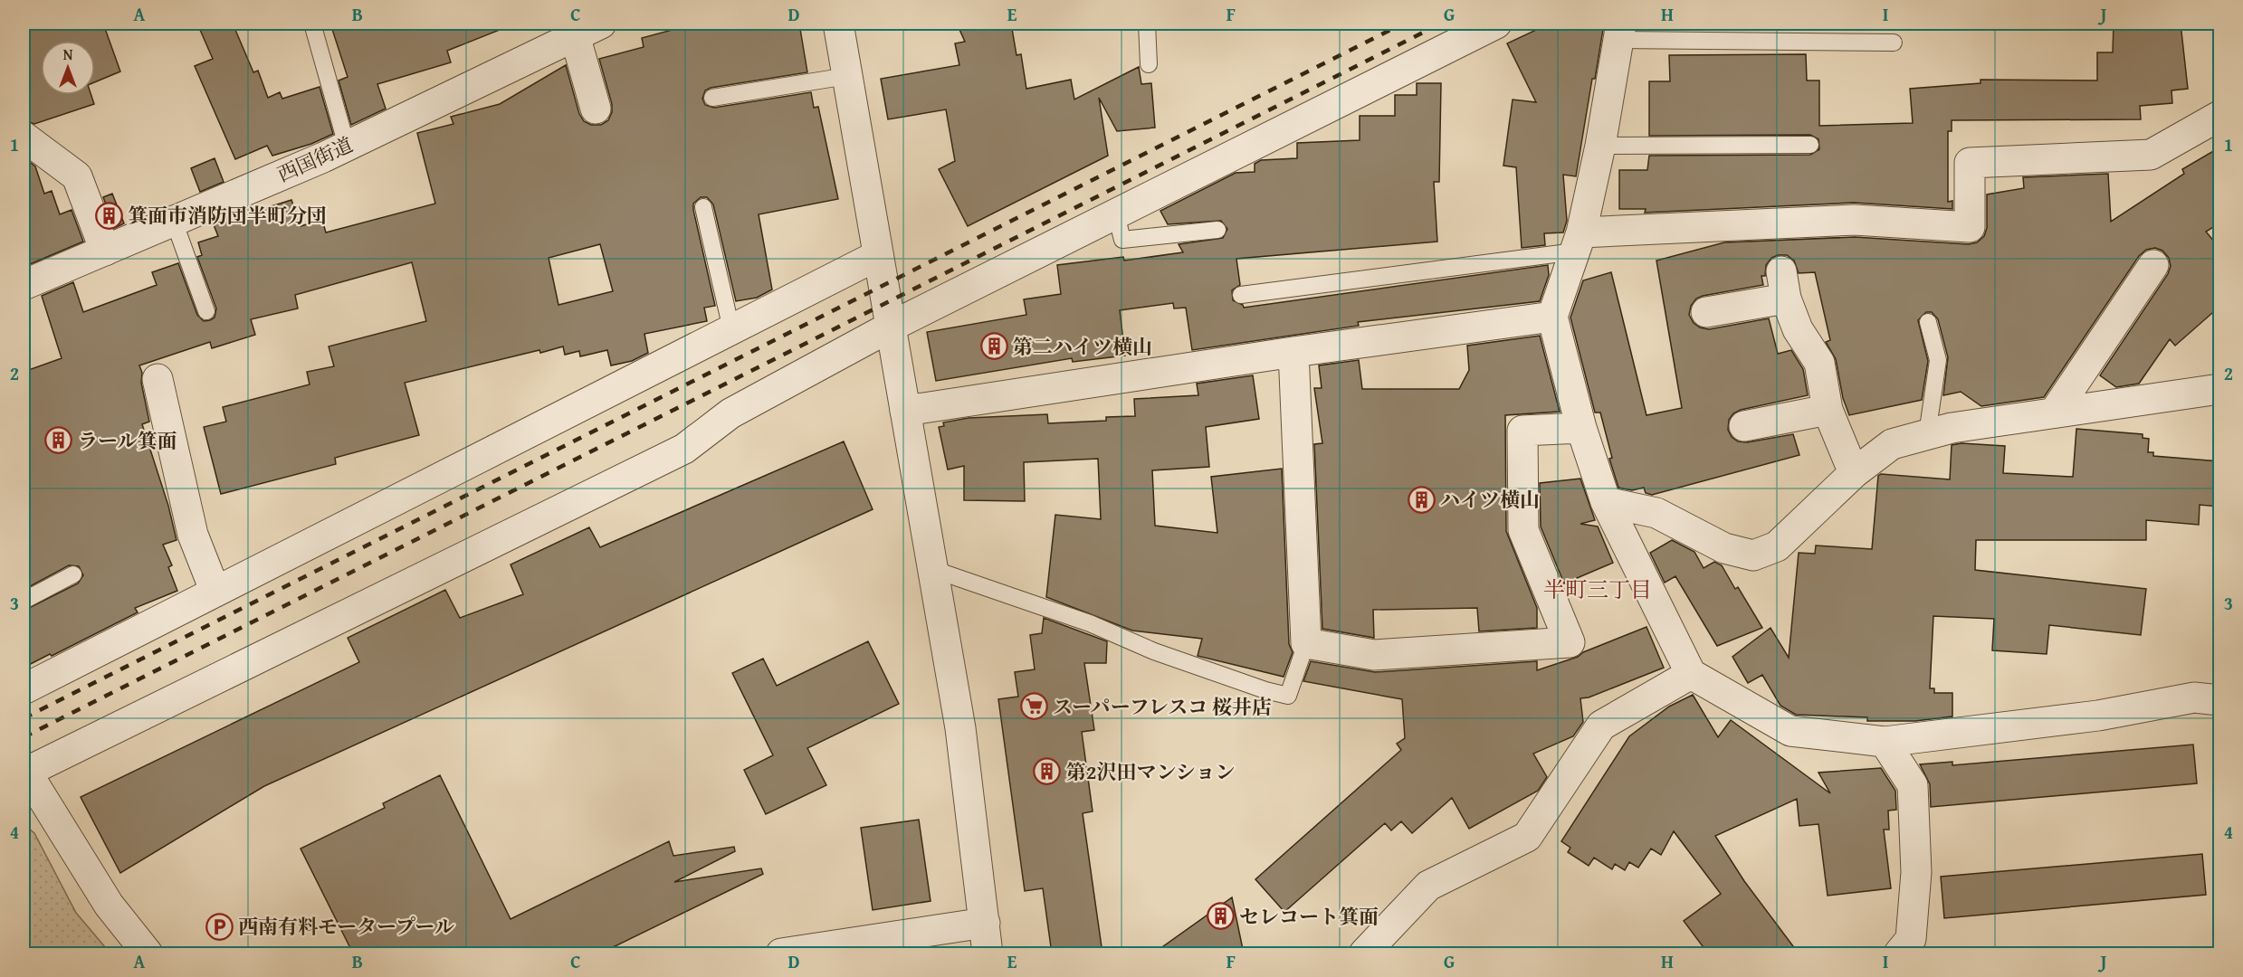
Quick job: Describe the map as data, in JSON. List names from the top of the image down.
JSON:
{
  "streets": {
    "street": ["西国街道"]
  },
  "districts": ["半町三丁目"],
  "places": {
    "building": [
      "箕面市消防団半町分団",
      "第二ハイツ横山",
      "ラール箕面",
      "ハイツ横山",
      "第2沢田マンション",
      "セレコート箕面"
    ],
    "supermarket": ["スーパーフレスコ 桜井店"],
    "parking": ["西南有料モータープール"]
  },
  "north": "top",
  "grid": {
    "columns": [
      "A",
      "B",
      "C",
      "D",
      "E",
      "F",
      "G",
      "H",
      "I",
      "J"
    ],
    "rows": [
      "1",
      "2",
      "3",
      "4"
    ]
  }
}
